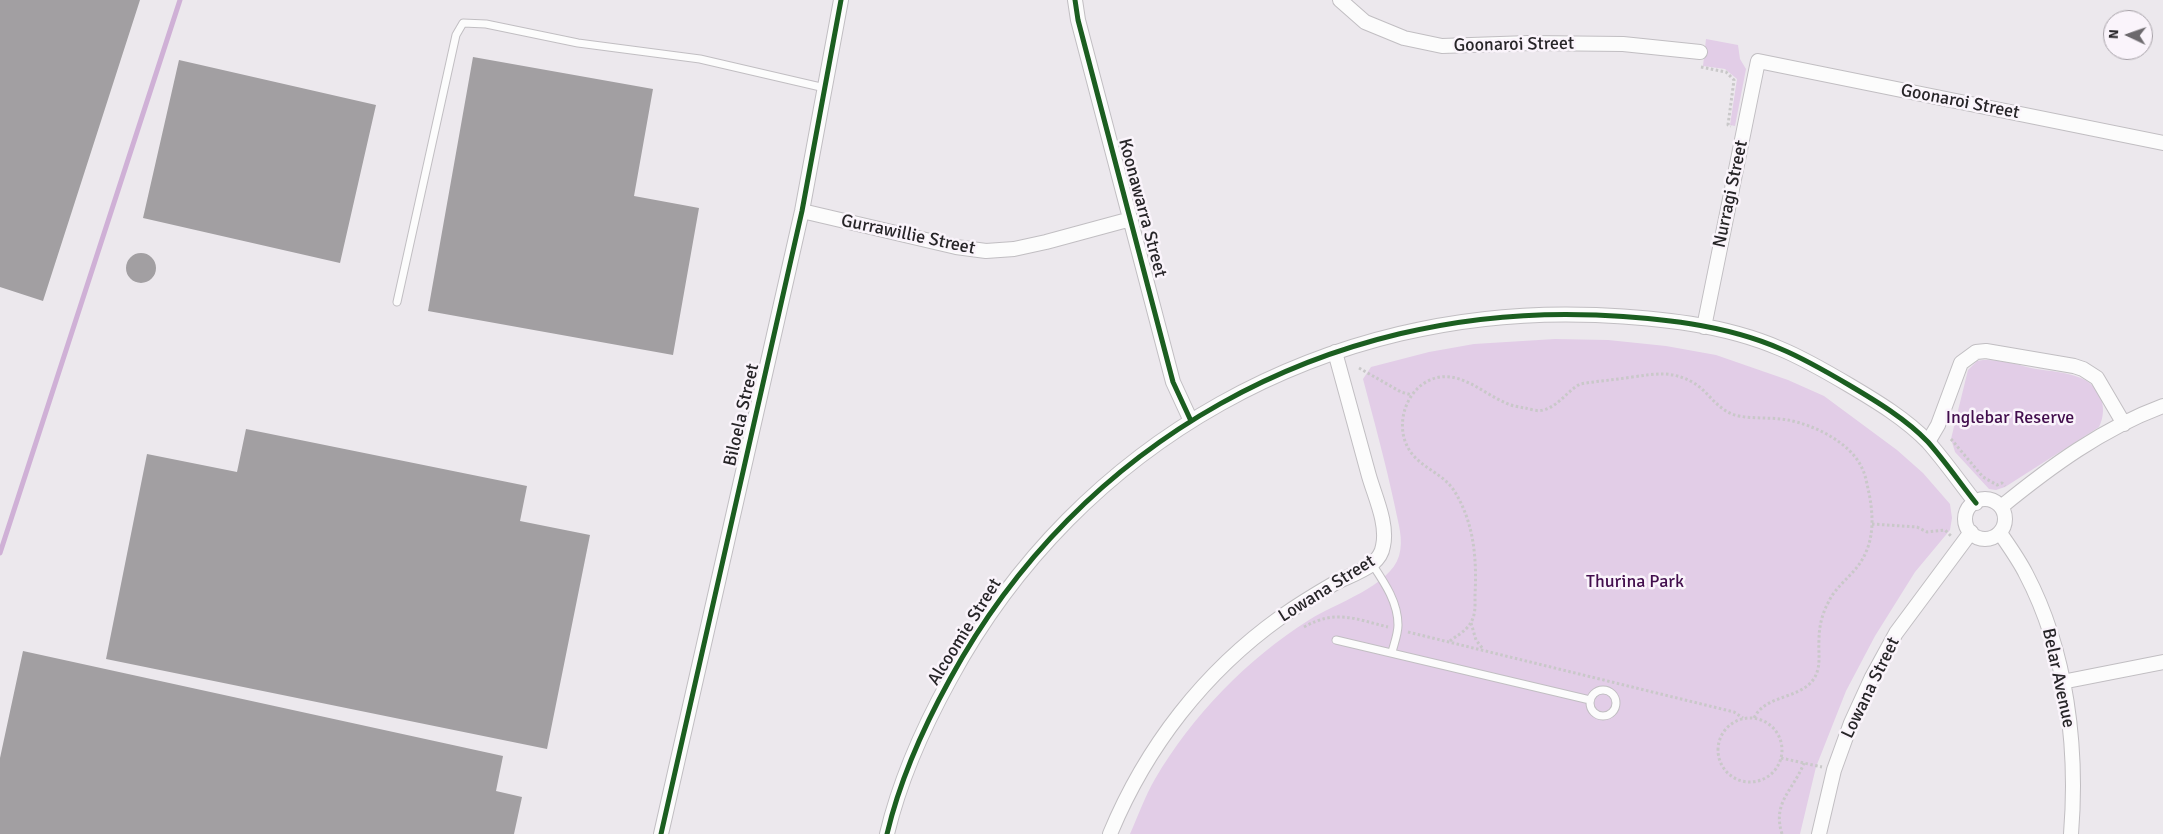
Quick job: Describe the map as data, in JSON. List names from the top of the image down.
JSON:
{
  "streets": {
    "street": [
      "Goonaroi Street",
      "Nurragi Street",
      "Koonawarra Street",
      "Gurrawillie Street",
      "Biloela Street",
      "Lowana Street",
      "Alcoomie Street",
      "Belar Avenue"
    ]
  },
  "crossings": [
    ["Goonaroi Street", "Nurragi Street"],
    ["Nurragi Street", "Alcoomie Street"],
    ["Koonawarra Street", "Gurrawillie Street"],
    ["Koonawarra Street", "Alcoomie Street"],
    ["Gurrawillie Street", "Biloela Street"],
    ["Lowana Street", "Alcoomie Street"],
    ["Lowana Street", "Belar Avenue"],
    ["Alcoomie Street", "Belar Avenue"]
  ],
  "parks": ["Inglebar Reserve", "Thurina Park"],
  "north": "left"
}
